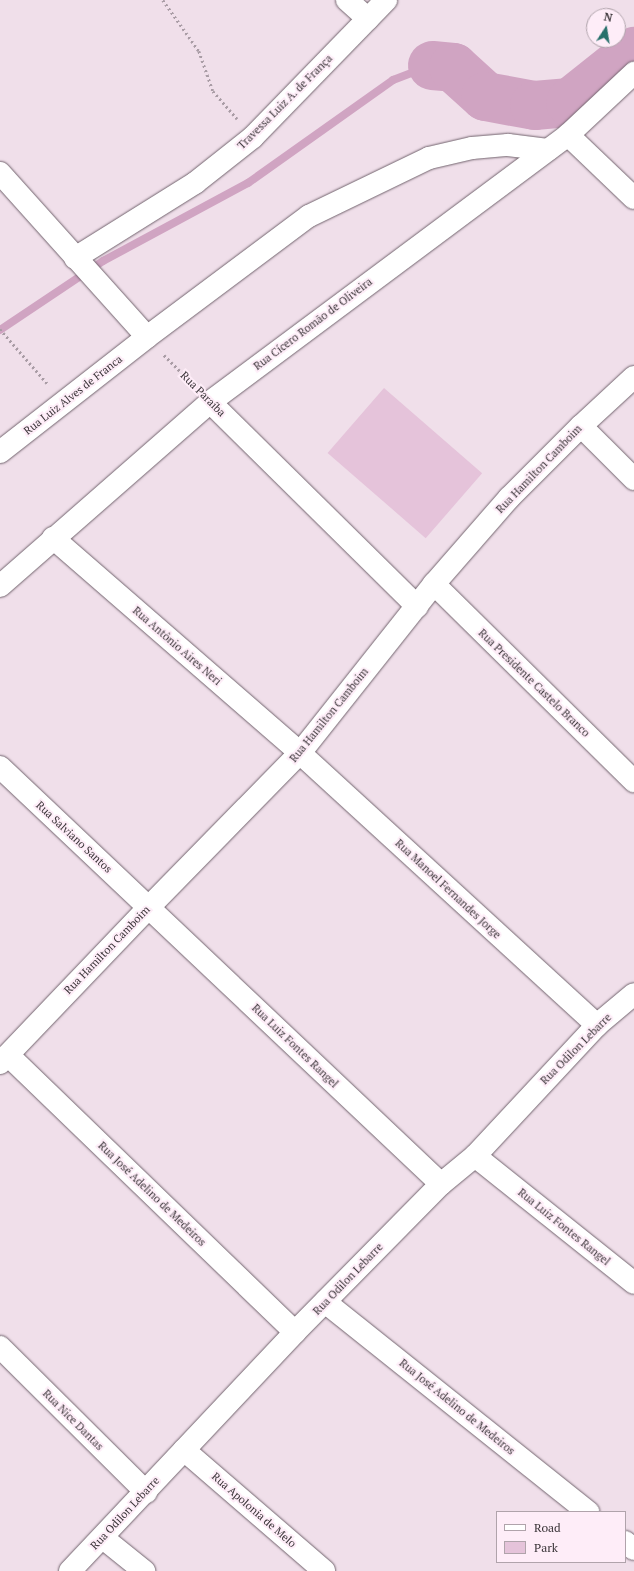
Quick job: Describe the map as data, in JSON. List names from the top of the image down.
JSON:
{
  "streets": {
    "street": [
      "Travessa Luiz A. de França",
      "Rua Cícero Romão de Oliveira",
      "Rua Paraíba",
      "Rua Luiz Alves de Franca",
      "Rua Hamilton Camboim",
      "Rua Antônio Aires Neri",
      "Rua Presidente Castelo Branco",
      "Rua Salviano Santos",
      "Rua Manoel Fernandes Jorge",
      "Rua Luiz Fontes Rangel",
      "Rua Odilon Lebarre",
      "Rua José Adelino de Medeiros",
      "Rua Nice Dantas",
      "Rua Apolonia de Melo"
    ]
  },
  "crossings": [
    ["Rua Cícero Romão de Oliveira", "Rua Paraíba"],
    ["Rua Cícero Romão de Oliveira", "Rua Luiz Alves de Franca"],
    ["Rua Cícero Romão de Oliveira", "Rua Antônio Aires Neri"],
    ["Rua Paraíba", "Rua Luiz Alves de Franca"],
    ["Rua Paraíba", "Rua Hamilton Camboim"],
    ["Rua Hamilton Camboim", "Rua Antônio Aires Neri"],
    ["Rua Hamilton Camboim", "Rua Presidente Castelo Branco"],
    ["Rua Hamilton Camboim", "Rua Salviano Santos"],
    ["Rua Hamilton Camboim", "Rua Manoel Fernandes Jorge"],
    ["Rua Hamilton Camboim", "Rua Luiz Fontes Rangel"],
    ["Rua Hamilton Camboim", "Rua José Adelino de Medeiros"],
    ["Rua Antônio Aires Neri", "Rua Manoel Fernandes Jorge"],
    ["Rua Salviano Santos", "Rua Luiz Fontes Rangel"],
    ["Rua Manoel Fernandes Jorge", "Rua Odilon Lebarre"],
    ["Rua Luiz Fontes Rangel", "Rua Odilon Lebarre"],
    ["Rua Odilon Lebarre", "Rua José Adelino de Medeiros"],
    ["Rua Odilon Lebarre", "Rua Nice Dantas"],
    ["Rua Odilon Lebarre", "Rua Apolonia de Melo"]
  ],
  "legend": ["Road", "Park"],
  "north": "top"
}
